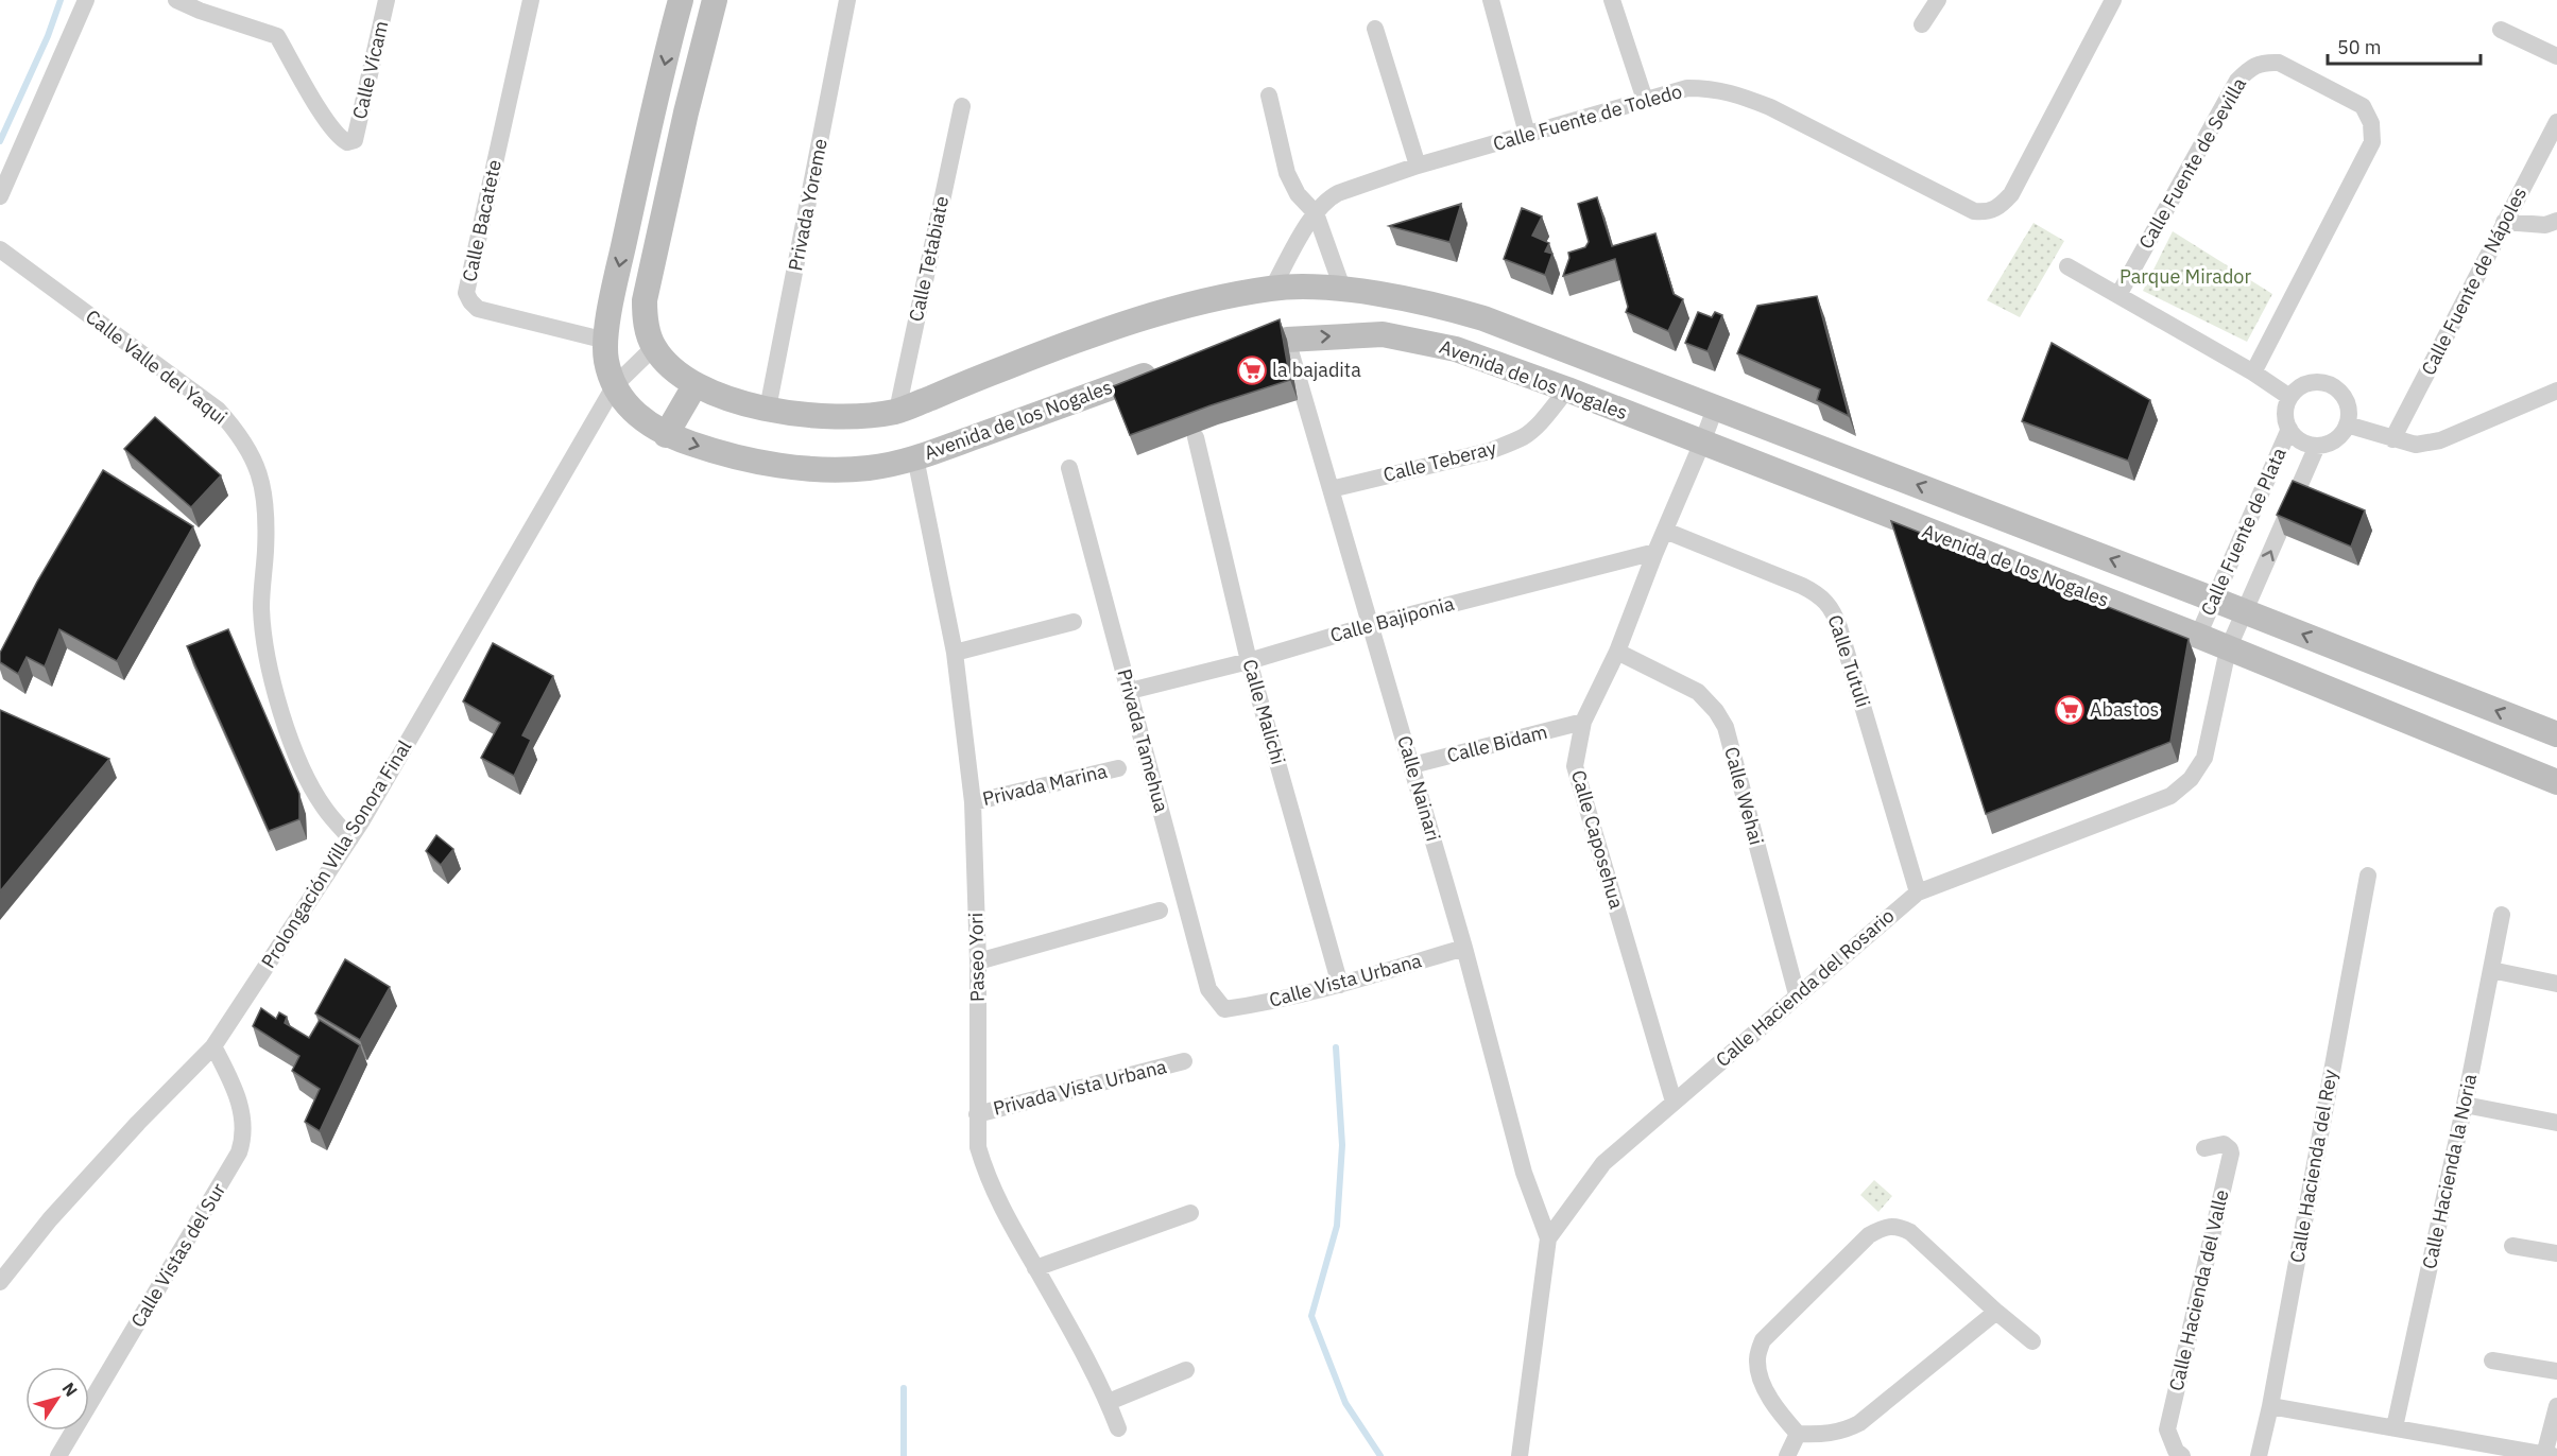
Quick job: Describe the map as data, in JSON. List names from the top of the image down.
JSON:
{
  "streets": {
    "main road": ["Avenida de los Nogales"],
    "street": [
      "Calle Vícam",
      "Calle Fuente de Toledo",
      "Calle Fuente de Sevilla",
      "Privada Yoreme",
      "Calle Bacatete",
      "Calle Tetabiate",
      "Calle Fuente de Nápoles",
      "Calle Valle del Yaqui",
      "Calle Teberay",
      "Calle Fuente de Plata",
      "Calle Bajiponia",
      "Calle Tutuli",
      "Calle Malichi",
      "Privada Tamehua",
      "Calle Bidam",
      "Privada Marina",
      "Calle Nainari",
      "Calle Wehai",
      "Calle Caposehua",
      "Prolongación Villa Sonora Final",
      "Paseo Yori",
      "Calle Vista Urbana",
      "Calle Hacienda del Rosario",
      "Privada Vista Urbana",
      "Calle Hacienda del Rey",
      "Calle Hacienda la Noria",
      "Calle Vistas del Sur",
      "Calle Hacienda del Valle"
    ]
  },
  "crossings": [
    ["Calle Fuente de Toledo", "Avenida de los Nogales"],
    ["Privada Yoreme", "Avenida de los Nogales"],
    ["Calle Bacatete", "Avenida de los Nogales"],
    ["Calle Tetabiate", "Avenida de los Nogales"],
    ["Calle Valle del Yaqui", "Prolongación Villa Sonora Final"],
    ["Avenida de los Nogales", "Calle Teberay"],
    ["Avenida de los Nogales", "Calle Fuente de Plata"],
    ["Avenida de los Nogales", "Calle Nainari"],
    ["Avenida de los Nogales", "Calle Caposehua"],
    ["Avenida de los Nogales", "Prolongación Villa Sonora Final"],
    ["Avenida de los Nogales", "Paseo Yori"],
    ["Avenida de los Nogales", "Calle Hacienda del Rosario"],
    ["Calle Teberay", "Calle Nainari"],
    ["Calle Fuente de Plata", "Calle Hacienda del Rosario"],
    ["Calle Bajiponia", "Calle Malichi"],
    ["Calle Bajiponia", "Privada Tamehua"],
    ["Calle Bajiponia", "Calle Nainari"],
    ["Calle Bajiponia", "Calle Caposehua"],
    ["Calle Tutuli", "Calle Caposehua"],
    ["Calle Tutuli", "Calle Hacienda del Rosario"],
    ["Calle Malichi", "Calle Vista Urbana"],
    ["Privada Tamehua", "Calle Vista Urbana"],
    ["Calle Bidam", "Calle Nainari"],
    ["Calle Bidam", "Calle Caposehua"],
    ["Privada Marina", "Paseo Yori"],
    ["Calle Nainari", "Calle Vista Urbana"],
    ["Calle Nainari", "Calle Hacienda del Rosario"],
    ["Calle Wehai", "Calle Caposehua"],
    ["Calle Wehai", "Calle Hacienda del Rosario"],
    ["Calle Caposehua", "Calle Hacienda del Rosario"],
    ["Prolongación Villa Sonora Final", "Calle Vistas del Sur"],
    ["Paseo Yori", "Privada Vista Urbana"]
  ],
  "parks": ["Parque Mirador"],
  "places": {
    "supermarket": ["la bajadita", "Abastos"]
  },
  "scale_bar": "50 m",
  "north": "top right"
}
